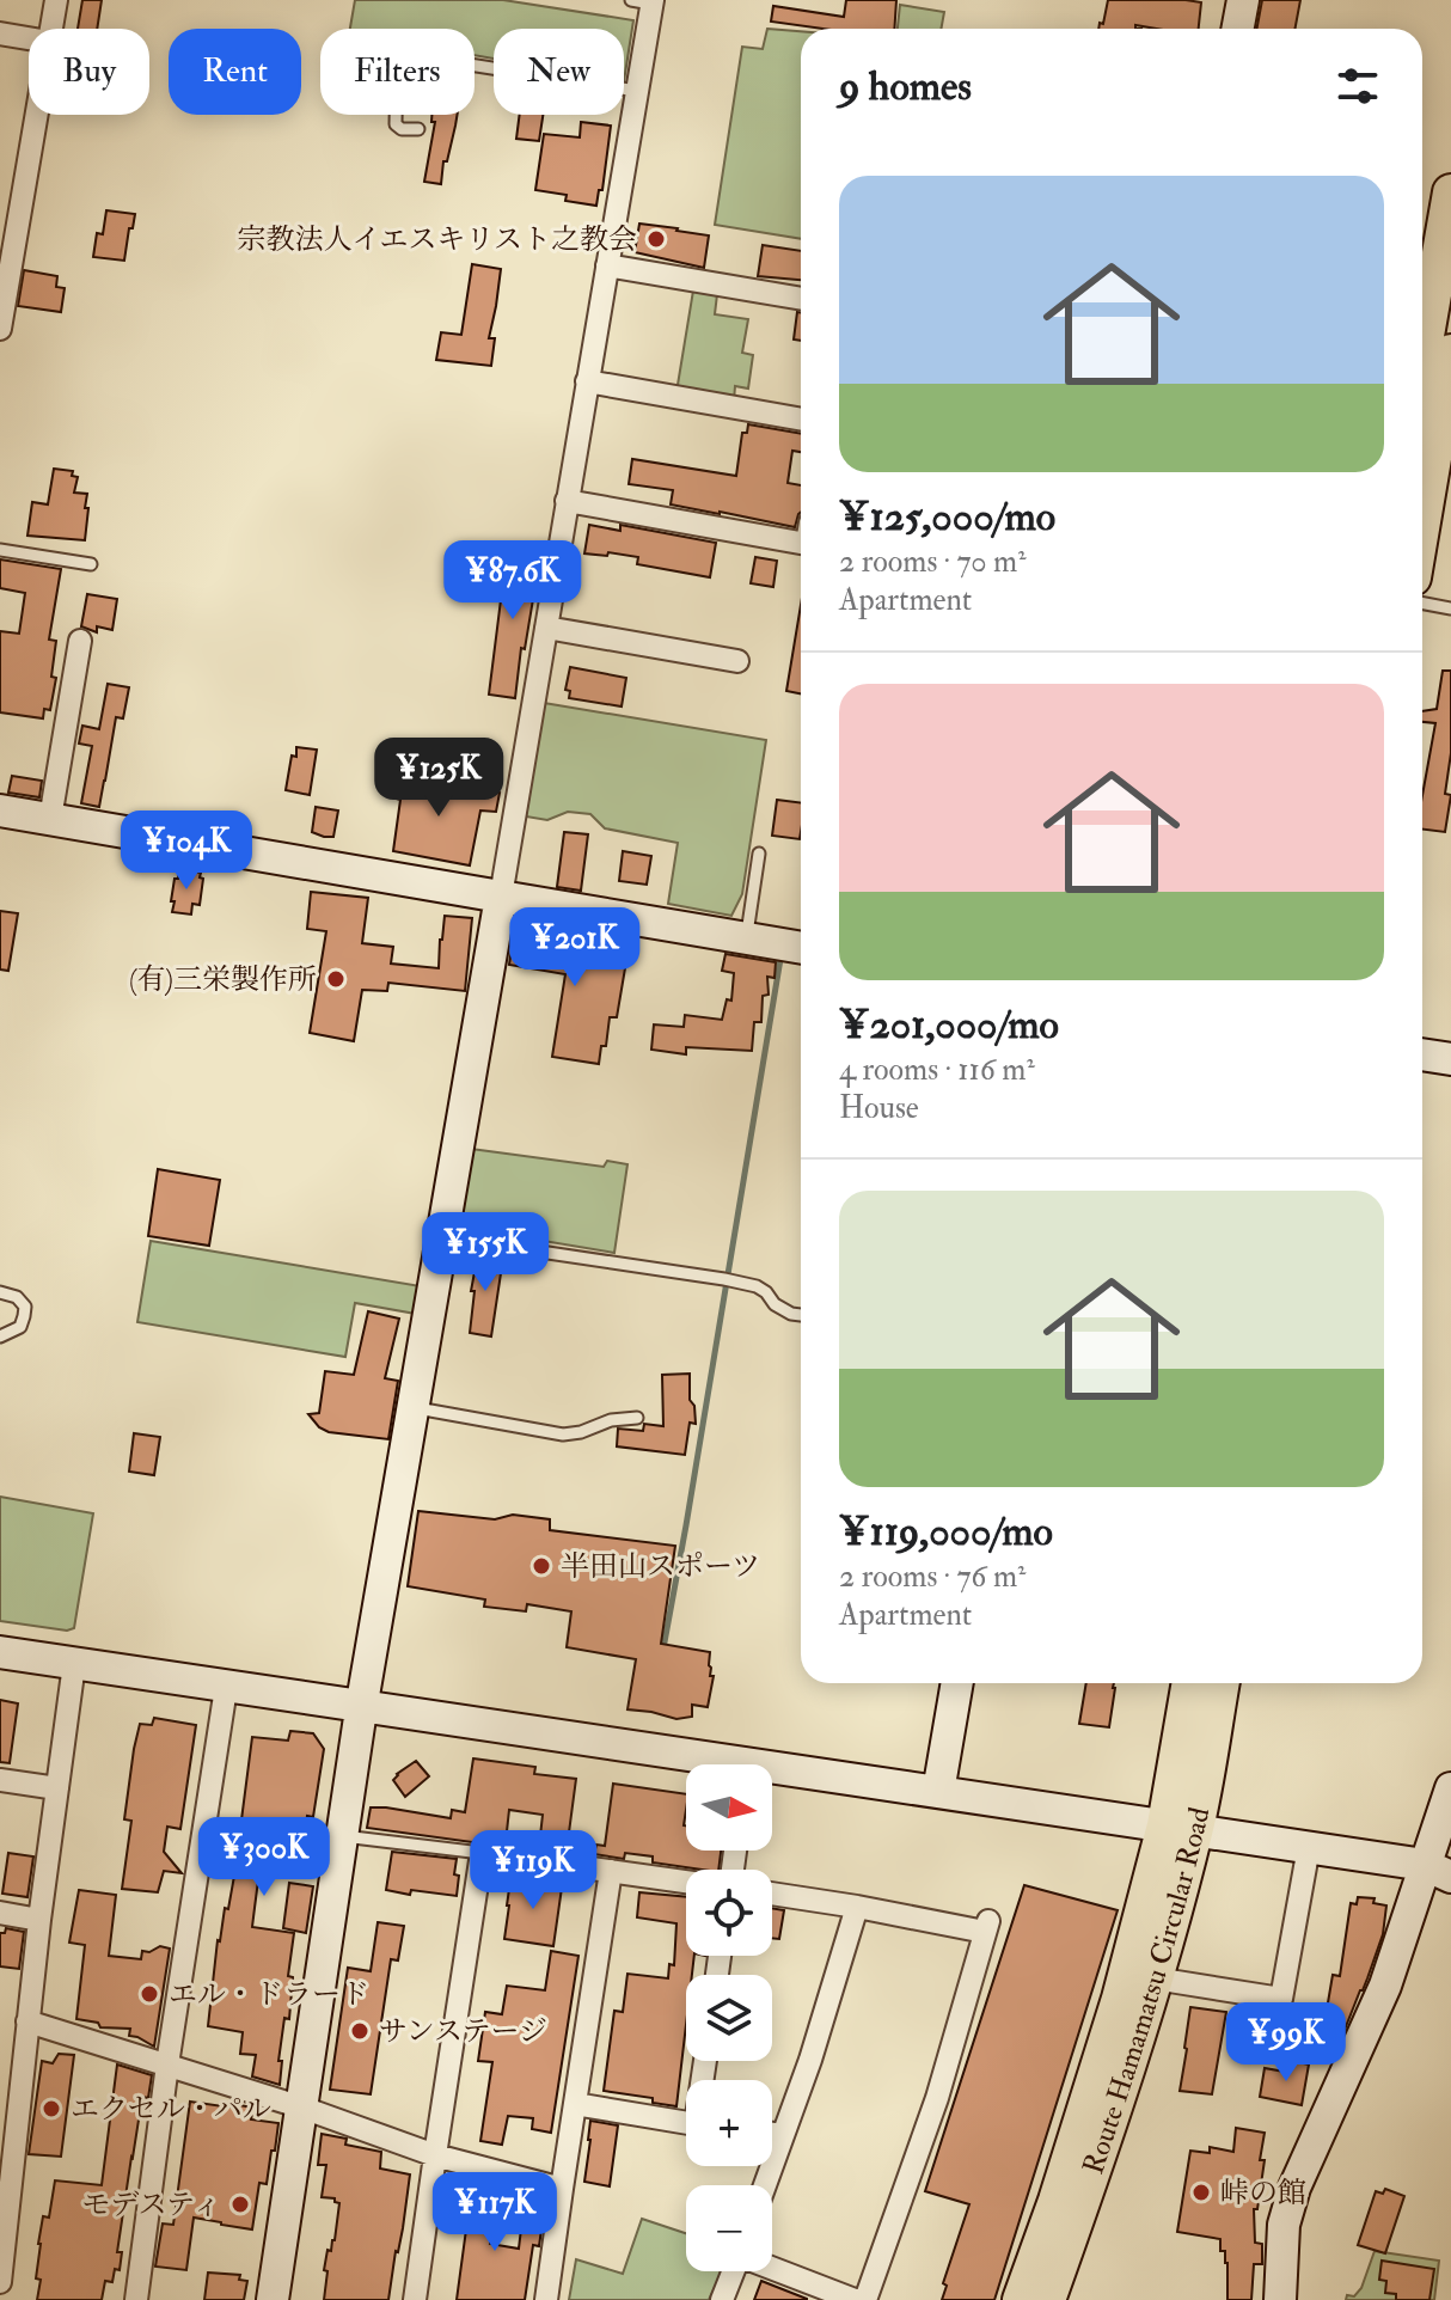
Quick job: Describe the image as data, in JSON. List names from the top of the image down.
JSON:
{
  "streets": {
    "main road": ["Route Hamamatsu Circular Road"]
  },
  "places": [
    "宗教法人イエスキリスト之教会",
    "(有)三栄製作所",
    "半田山スポーツ",
    "エル・ドラード",
    "サンステージ",
    "エクセル・パル",
    "峠の館",
    "モデスティ"
  ],
  "north": "right",
  "page": {
    "chip": [
      "Buy",
      "Rent",
      "Filters",
      "New"
    ],
    "heading": "9 homes",
    "list": [
      {
        "name": "¥125,000/mo",
        "note": "2 rooms · 70 m² · Apartment"
      },
      {
        "name": "¥201,000/mo",
        "note": "4 rooms · 116 m² · House"
      },
      {
        "name": "¥119,000/mo",
        "note": "2 rooms · 76 m² · Apartment"
      }
    ],
    "price": [
      "¥87.6K",
      "¥125K",
      "¥104K",
      "¥201K",
      "¥155K",
      "¥300K",
      "¥119K",
      "¥99K",
      "¥117K"
    ],
    "map_buttons": ["+", "−"]
  }
}
